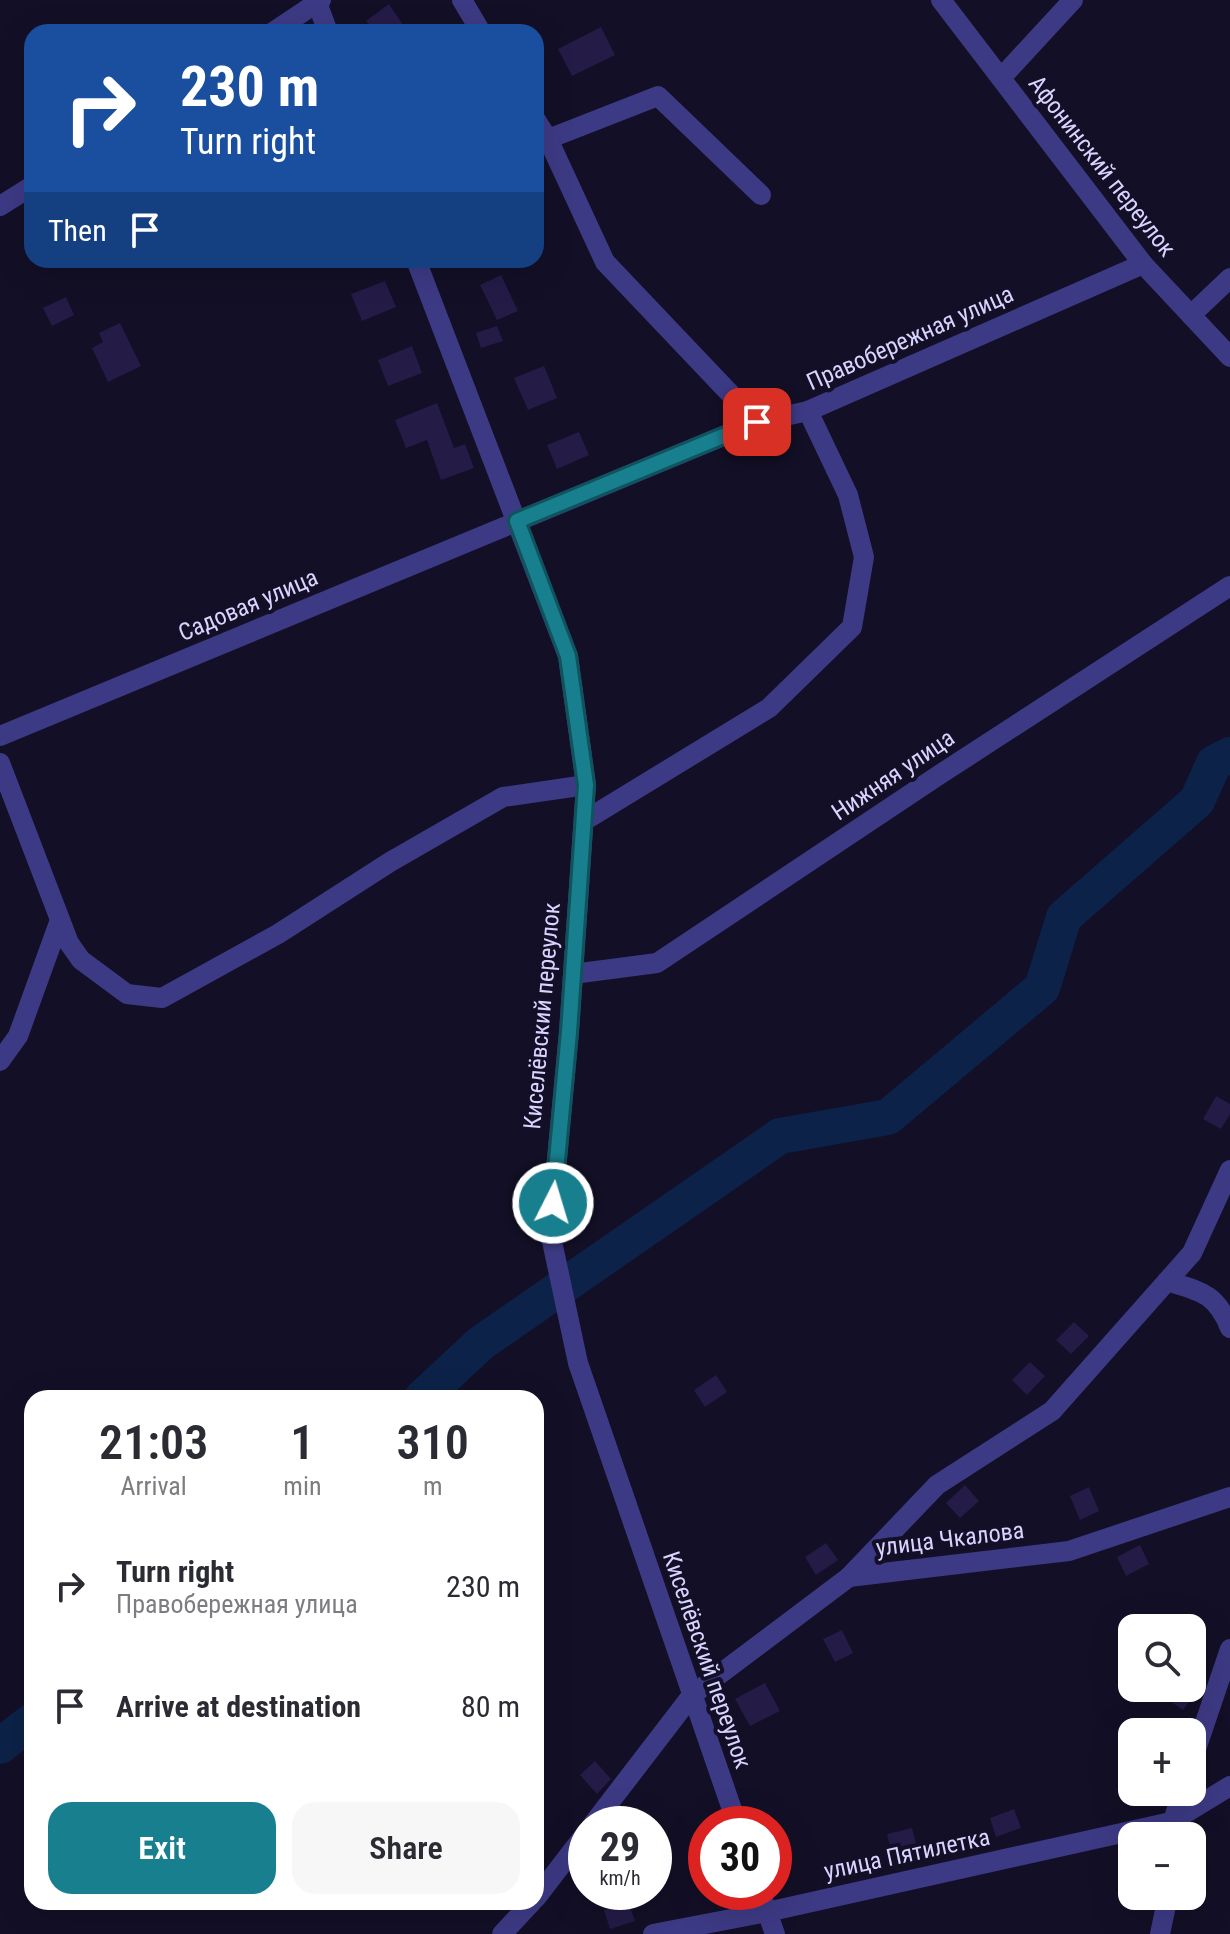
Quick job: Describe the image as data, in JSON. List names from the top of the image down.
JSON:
{
  "streets": {
    "street": [
      "Афонинский переулок",
      "Правобережная улица",
      "Садовая улица",
      "Нижняя улица",
      "Киселёвский переулок",
      "улица Чкалова",
      "улица Пятилетка"
    ]
  },
  "crossings": [
    ["Афонинский переулок", "Правобережная улица"],
    ["Правобережная улица", "Садовая улица"],
    ["Правобережная улица", "Киселёвский переулок"],
    ["Садовая улица", "Киселёвский переулок"],
    ["Нижняя улица", "Киселёвский переулок"]
  ],
  "page": {
    "turn": ["230 m", "Turn right"],
    "then": "Then",
    "eta": [
      "21:03",
      "Arrival",
      "1",
      "min",
      "310",
      "m"
    ],
    "list": [
      {
        "name": "Turn right",
        "note": "Правобережная улица",
        "value": "230 m"
      },
      {
        "name": "Arrive at destination",
        "value": "80 m"
      }
    ],
    "map_buttons": ["+", "−"],
    "buttons": ["Exit", "Share"],
    "speed": "29 km/h",
    "limit": "30"
  }
}
